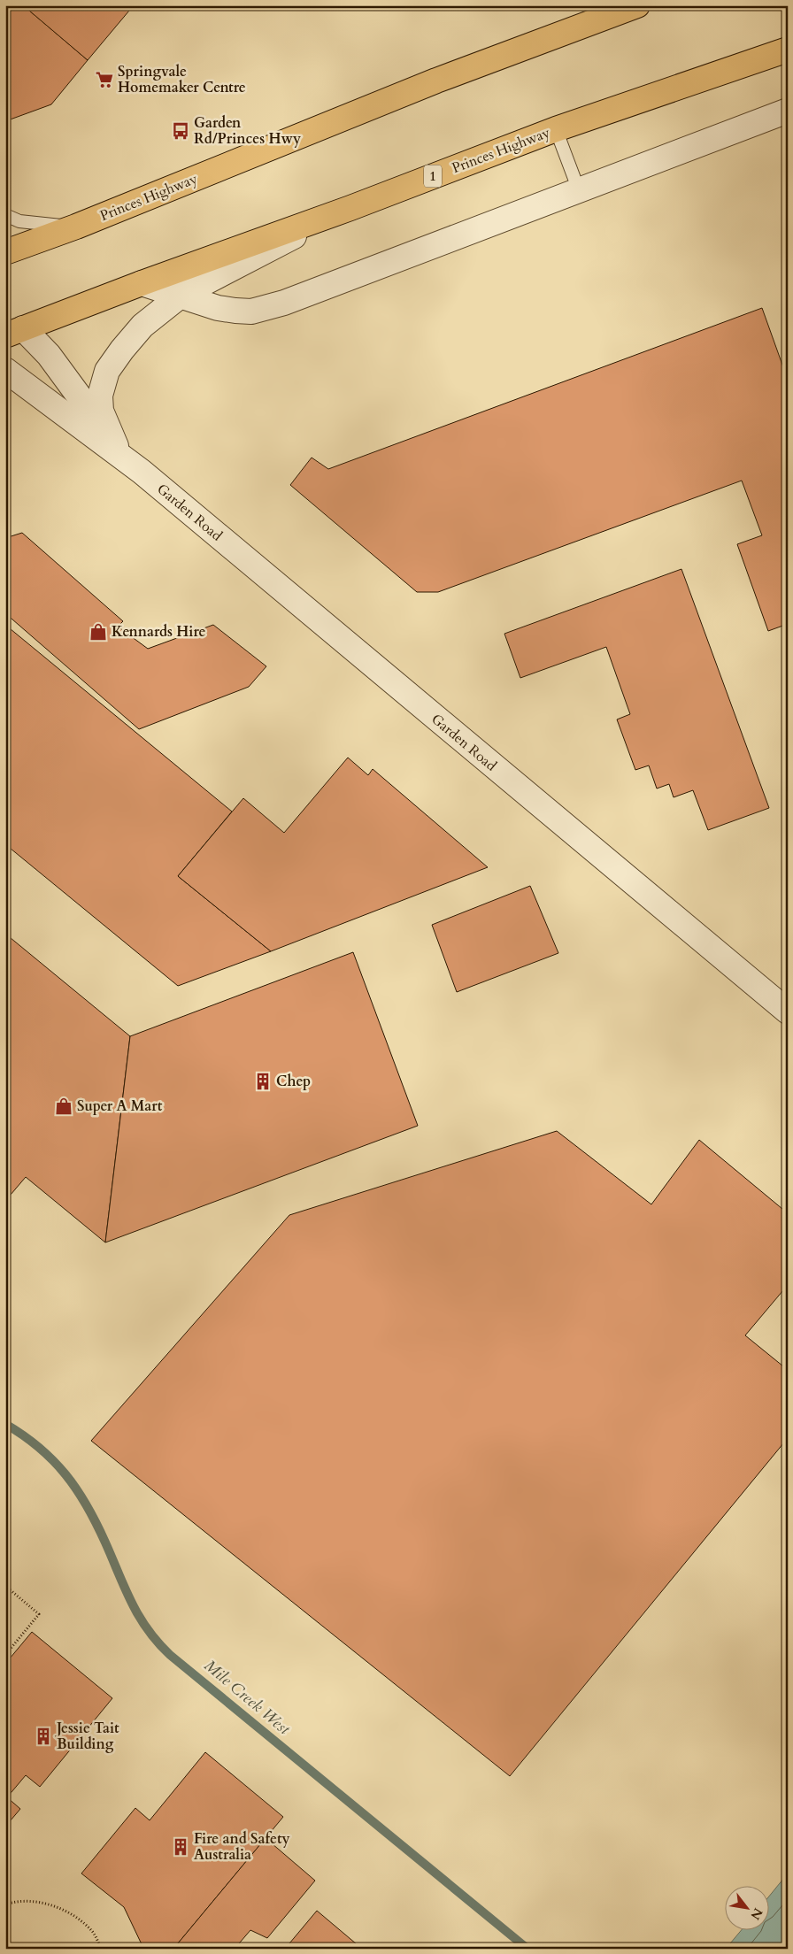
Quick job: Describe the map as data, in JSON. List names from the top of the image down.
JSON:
{
  "streets": {
    "highway": ["Princes Highway", "1"],
    "street": ["Garden Road"]
  },
  "crossings": [
    ["Princes Highway", "Garden Road"]
  ],
  "water": ["Mile Creek West"],
  "places": {
    "supermarket": ["Springvale Homemaker Centre"],
    "bus stop": ["Garden Rd/Princes Hwy"],
    "shop": ["Kennards Hire", "Super A Mart"],
    "building": ["Chep", "Jessie Tait Building", "Fire and Safety Australia"]
  },
  "north": "bottom right"
}
